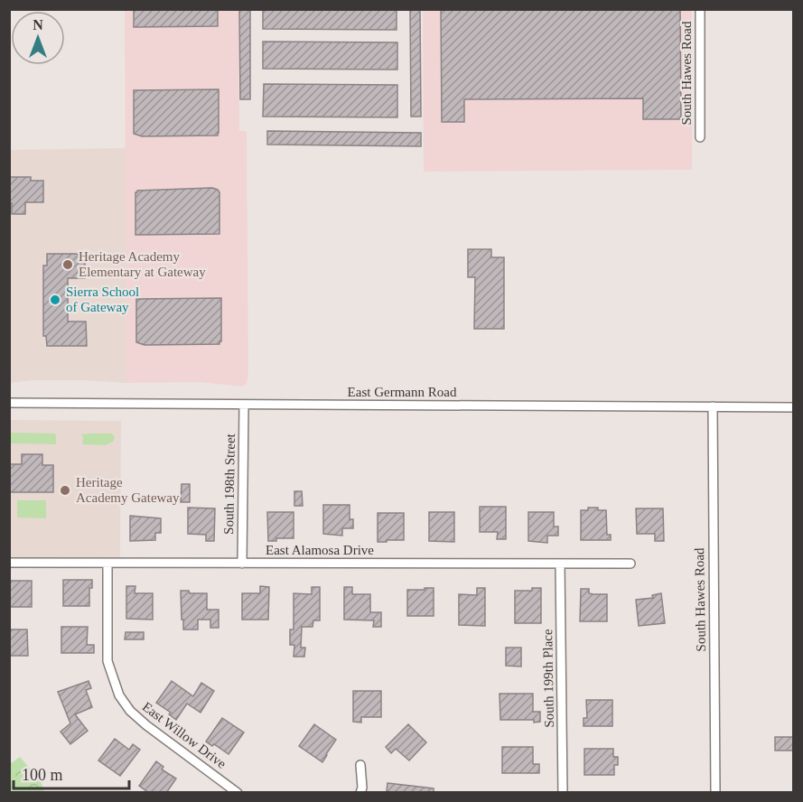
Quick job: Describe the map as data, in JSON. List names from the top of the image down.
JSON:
{
  "streets": {
    "street": [
      "South Hawes Road",
      "East Germann Road",
      "South 198th Street",
      "East Alamosa Drive",
      "South 199th Place",
      "East Willow Drive"
    ]
  },
  "crossings": [
    ["South Hawes Road", "East Germann Road"],
    ["East Germann Road", "South 198th Street"],
    ["South 198th Street", "East Alamosa Drive"],
    ["East Alamosa Drive", "South 199th Place"],
    ["East Alamosa Drive", "East Willow Drive"]
  ],
  "places": ["Heritage Academy Elementary at Gateway", "Sierra School of Gateway", "Heritage Academy Gateway"],
  "scale_bar": "100 m",
  "north": "top"
}
